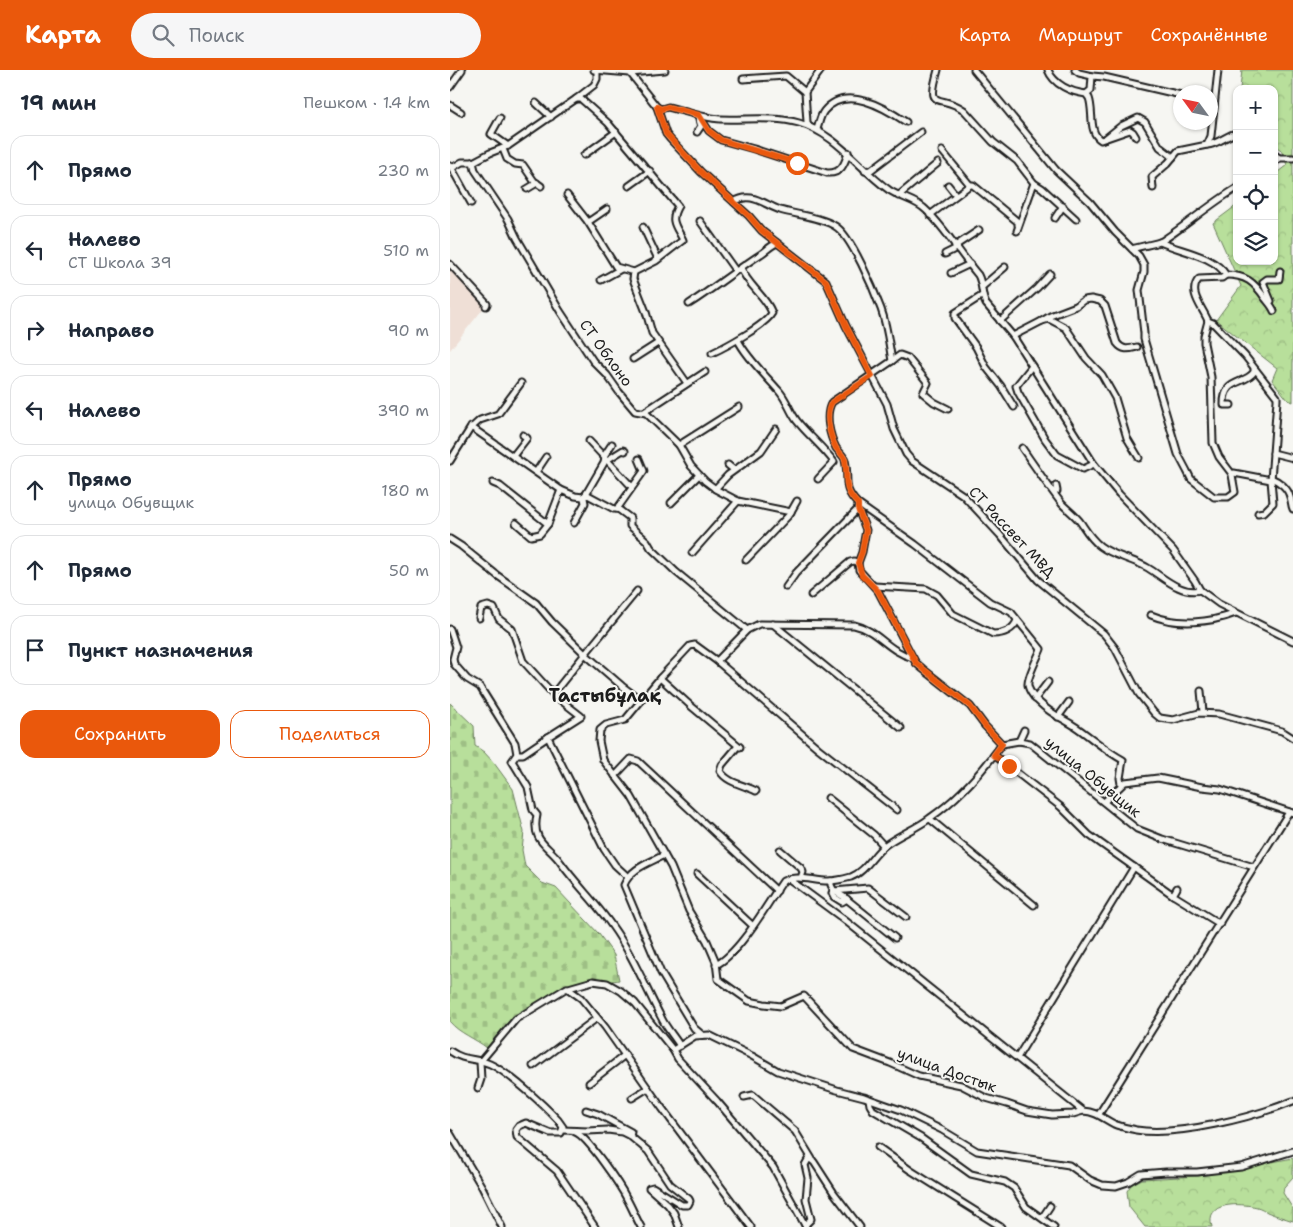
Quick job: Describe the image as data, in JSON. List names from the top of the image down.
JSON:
{
  "streets": {
    "street": [
      "СТ Облоно",
      "СТ Рассвет МВД",
      "улица Обувщик",
      "улица Достык"
    ]
  },
  "districts": ["Тастыбұлақ"],
  "north": "top left",
  "page": {
    "header": "Карта",
    "search": "Поиск",
    "nav": ["Карта", "Маршрут", "Сохранённые"],
    "heading": ["19 мин", "Пешком · 1.4 km"],
    "map_buttons": ["+", "−"],
    "list": [
      ["Прямо", "230 m"],
      ["Налево", "СТ Школа 39", "510 m"],
      ["Направо", "90 m"],
      ["Налево", "390 m"],
      ["Прямо", "улица Обувщик", "180 m"],
      ["Прямо", "50 m"],
      "Пункт назначения"
    ],
    "buttons": ["Сохранить", "Поделиться"]
  }
}
